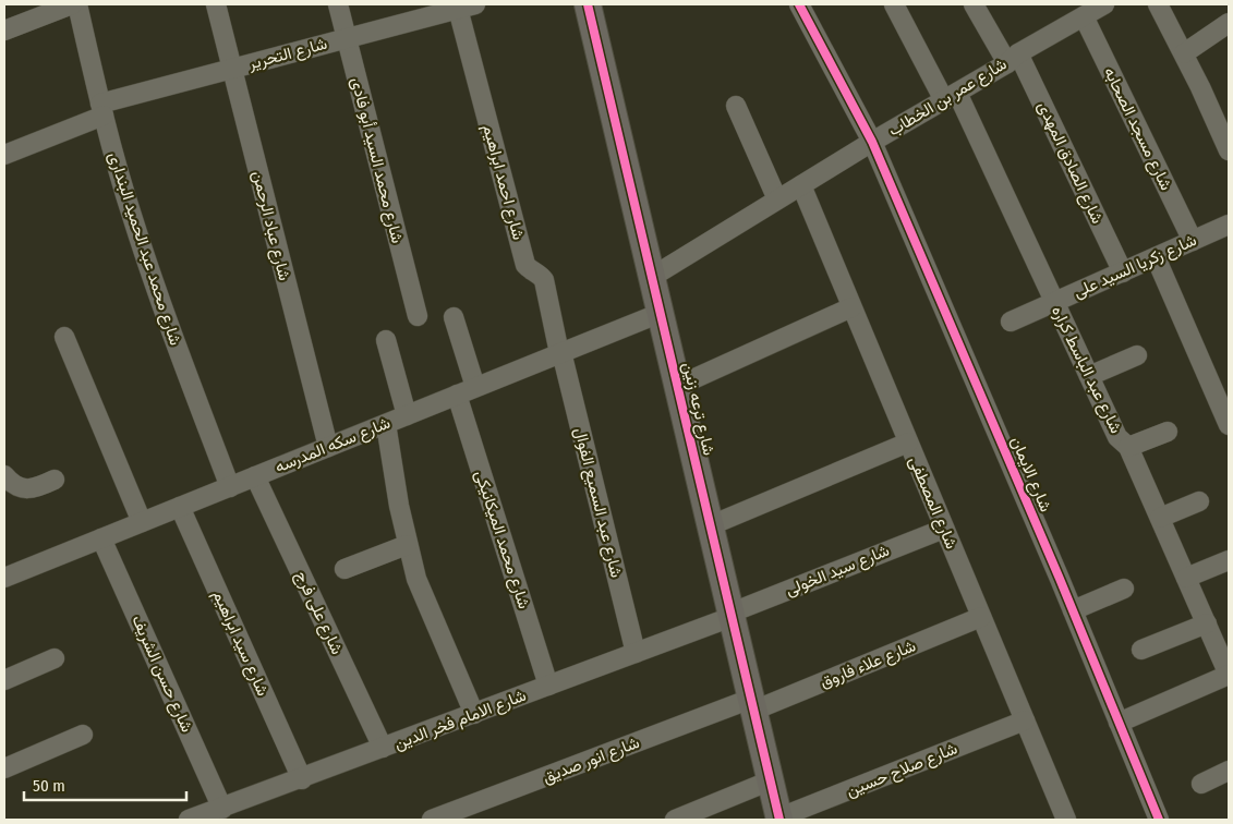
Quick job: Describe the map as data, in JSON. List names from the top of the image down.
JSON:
{
  "streets": {
    "street": [
      "شارع التحرير",
      "شارع عمر بن الخطاب",
      "شارع مسجد الصحابه",
      "شارع محمد السيد أبو فادى",
      "شارع الصادق المهدى",
      "شارع احمد ابراهيم",
      "شارع عباد الرحمن",
      "شارع محمد عبد الحميد البندارى",
      "شارع زكريا السيد على",
      "شارع عبد الباسط كراره",
      "شارع ترعه زنين",
      "شارع سكه المدرسه",
      "شارع الايمان",
      "شارع عبد السميع الفوال",
      "شارع المصطفى",
      "شارع محمد الميكانيكى",
      "شارع سيد الخولى",
      "شارع على فرج",
      "شارع سيد ابراهيم",
      "شارع علاء فاروق",
      "شارع حسن الشريف",
      "شارع الامام فخر الدين",
      "شارع انور صديق",
      "شارع صلاح حسين"
    ]
  },
  "crossings": [
    ["شارع التحرير", "شارع محمد السيد أبو فادى"],
    ["شارع التحرير", "شارع احمد ابراهيم"],
    ["شارع التحرير", "شارع عباد الرحمن"],
    ["شارع التحرير", "شارع محمد عبد الحميد البندارى"],
    ["شارع عمر بن الخطاب", "شارع مسجد الصحابه"],
    ["شارع عمر بن الخطاب", "شارع الصادق المهدى"],
    ["شارع عمر بن الخطاب", "شارع عبد الباسط كراره"],
    ["شارع عمر بن الخطاب", "شارع ترعه زنين"],
    ["شارع عمر بن الخطاب", "شارع الايمان"],
    ["شارع عمر بن الخطاب", "شارع المصطفى"],
    ["شارع مسجد الصحابه", "شارع زكريا السيد على"],
    ["شارع الصادق المهدى", "شارع زكريا السيد على"],
    ["شارع احمد ابراهيم", "شارع سكه المدرسه"],
    ["شارع احمد ابراهيم", "شارع عبد السميع الفوال"],
    ["شارع عباد الرحمن", "شارع سكه المدرسه"],
    ["شارع محمد عبد الحميد البندارى", "شارع سكه المدرسه"],
    ["شارع زكريا السيد على", "شارع عبد الباسط كراره"],
    ["شارع ترعه زنين", "شارع سكه المدرسه"],
    ["شارع ترعه زنين", "شارع سيد الخولى"],
    ["شارع ترعه زنين", "شارع علاء فاروق"],
    ["شارع ترعه زنين", "شارع الامام فخر الدين"],
    ["شارع ترعه زنين", "شارع انور صديق"],
    ["شارع ترعه زنين", "شارع صلاح حسين"],
    ["شارع سكه المدرسه", "شارع عبد السميع الفوال"],
    ["شارع سكه المدرسه", "شارع محمد الميكانيكى"],
    ["شارع سكه المدرسه", "شارع على فرج"],
    ["شارع سكه المدرسه", "شارع سيد ابراهيم"],
    ["شارع سكه المدرسه", "شارع حسن الشريف"],
    ["شارع عبد السميع الفوال", "شارع الامام فخر الدين"],
    ["شارع المصطفى", "شارع سيد الخولى"],
    ["شارع المصطفى", "شارع علاء فاروق"],
    ["شارع المصطفى", "شارع صلاح حسين"],
    ["شارع محمد الميكانيكى", "شارع الامام فخر الدين"],
    ["شارع سيد الخولى", "شارع الامام فخر الدين"],
    ["شارع على فرج", "شارع الامام فخر الدين"],
    ["شارع سيد ابراهيم", "شارع الامام فخر الدين"],
    ["شارع علاء فاروق", "شارع انور صديق"],
    ["شارع حسن الشريف", "شارع الامام فخر الدين"]
  ],
  "scale_bar": "50 m"
}
